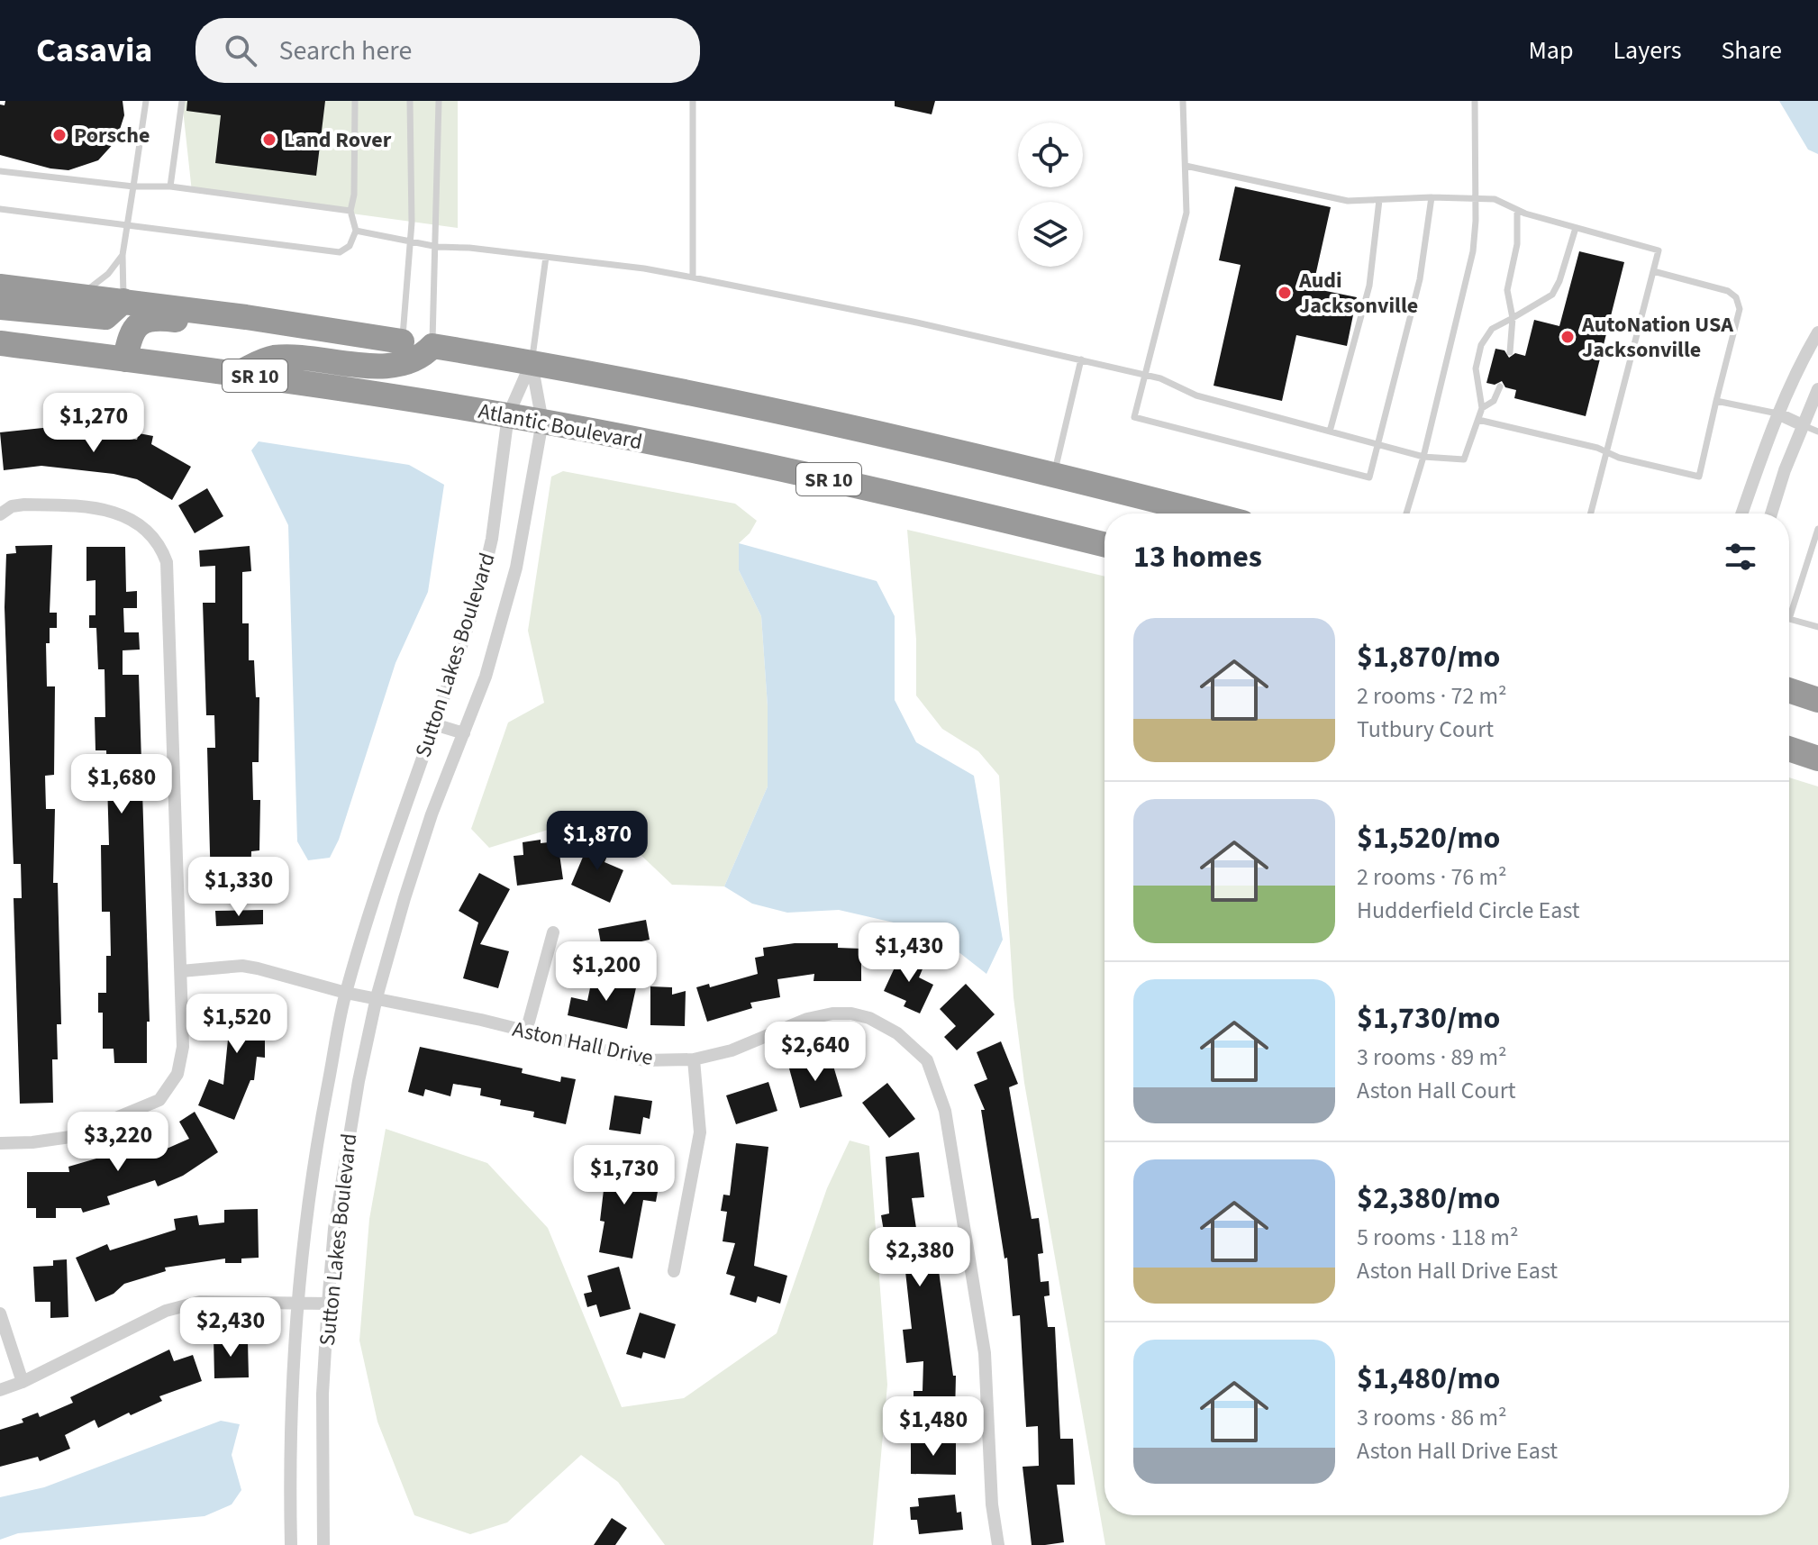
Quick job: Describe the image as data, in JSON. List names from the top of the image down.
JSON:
{
  "streets": {
    "highway": ["SR 10", "Atlantic Boulevard"],
    "street": ["Sutton Lakes Boulevard", "Aston Hall Drive"]
  },
  "crossings": [
    ["Atlantic Boulevard", "Sutton Lakes Boulevard"],
    ["Sutton Lakes Boulevard", "Aston Hall Drive"]
  ],
  "places": [
    "Porsche",
    "Land Rover",
    "Audi Jacksonville",
    "AutoNation USA Jacksonville"
  ],
  "page": {
    "header": "Casavia",
    "search": "Search here",
    "nav": ["Map", "Layers", "Share"],
    "price": [
      "$1,270",
      "$1,680",
      "$1,870",
      "$1,330",
      "$1,430",
      "$1,200",
      "$1,520",
      "$2,640",
      "$3,220",
      "$1,730",
      "$2,380",
      "$2,430",
      "$1,480"
    ],
    "heading": "13 homes",
    "list": [
      {
        "name": "$1,870/mo",
        "note": "2 rooms · 72 m² · Tutbury Court"
      },
      {
        "name": "$1,520/mo",
        "note": "2 rooms · 76 m² · Hudderfield Circle East"
      },
      {
        "name": "$1,730/mo",
        "note": "3 rooms · 89 m² · Aston Hall Court"
      },
      {
        "name": "$2,380/mo",
        "note": "5 rooms · 118 m² · Aston Hall Drive East"
      },
      {
        "name": "$1,480/mo",
        "note": "3 rooms · 86 m² · Aston Hall Drive East"
      }
    ]
  }
}
